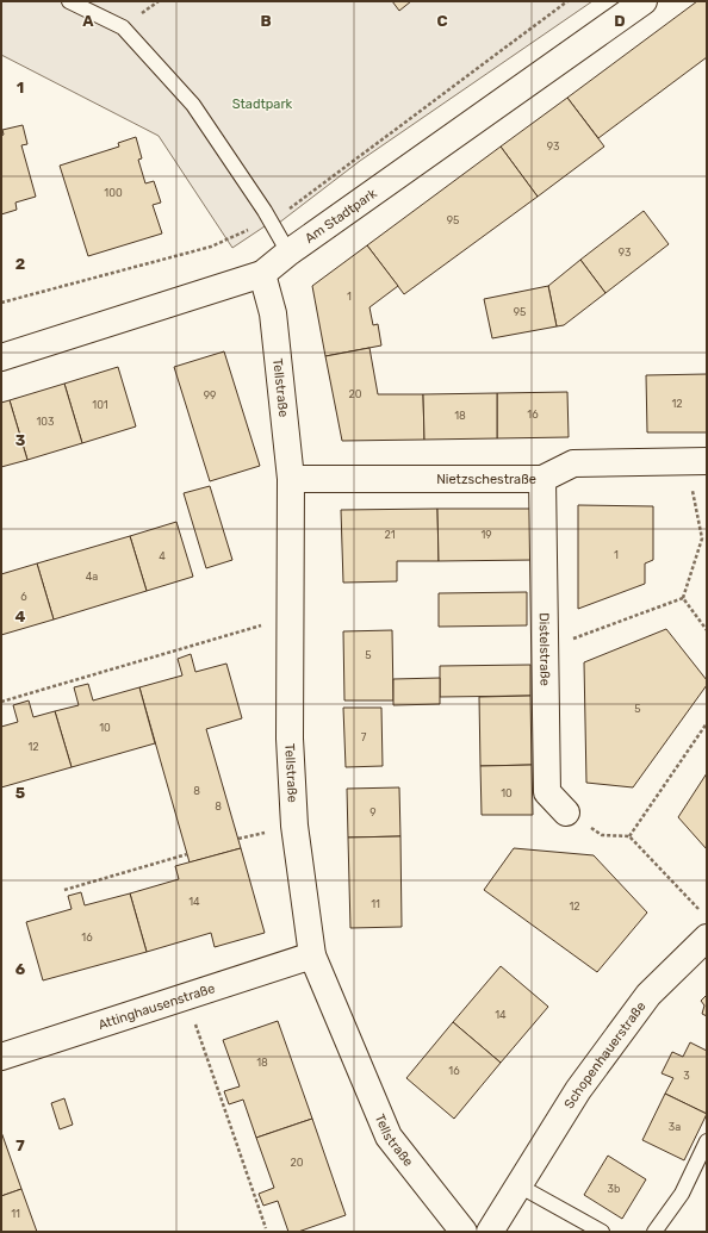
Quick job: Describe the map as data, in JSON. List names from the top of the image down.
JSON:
{
  "streets": {
    "street": [
      "Am Stadtpark",
      "Tellstraße",
      "Nietzschestraße",
      "Distelstraße",
      "Attinghausenstraße",
      "Schopenhauerstraße"
    ]
  },
  "crossings": [
    ["Am Stadtpark", "Tellstraße"],
    ["Tellstraße", "Nietzschestraße"],
    ["Tellstraße", "Attinghausenstraße"],
    ["Nietzschestraße", "Distelstraße"]
  ],
  "parks": ["Stadtpark"],
  "house_numbers": [
    "93",
    "100",
    "95",
    "93",
    "1",
    "95",
    "20",
    "99",
    "12",
    "101",
    "16",
    "18",
    "103",
    "21",
    "19",
    "1",
    "4",
    "4a",
    "6",
    "5",
    "5",
    "10",
    "7",
    "12",
    "8",
    "10",
    "8",
    "9",
    "14",
    "11",
    "12",
    "16",
    "14",
    "18",
    "16",
    "3",
    "3a",
    "20",
    "3b",
    "11"
  ],
  "grid": {
    "columns": [
      "A",
      "B",
      "C",
      "D"
    ],
    "rows": [
      "1",
      "2",
      "3",
      "4",
      "5",
      "6",
      "7"
    ]
  }
}
